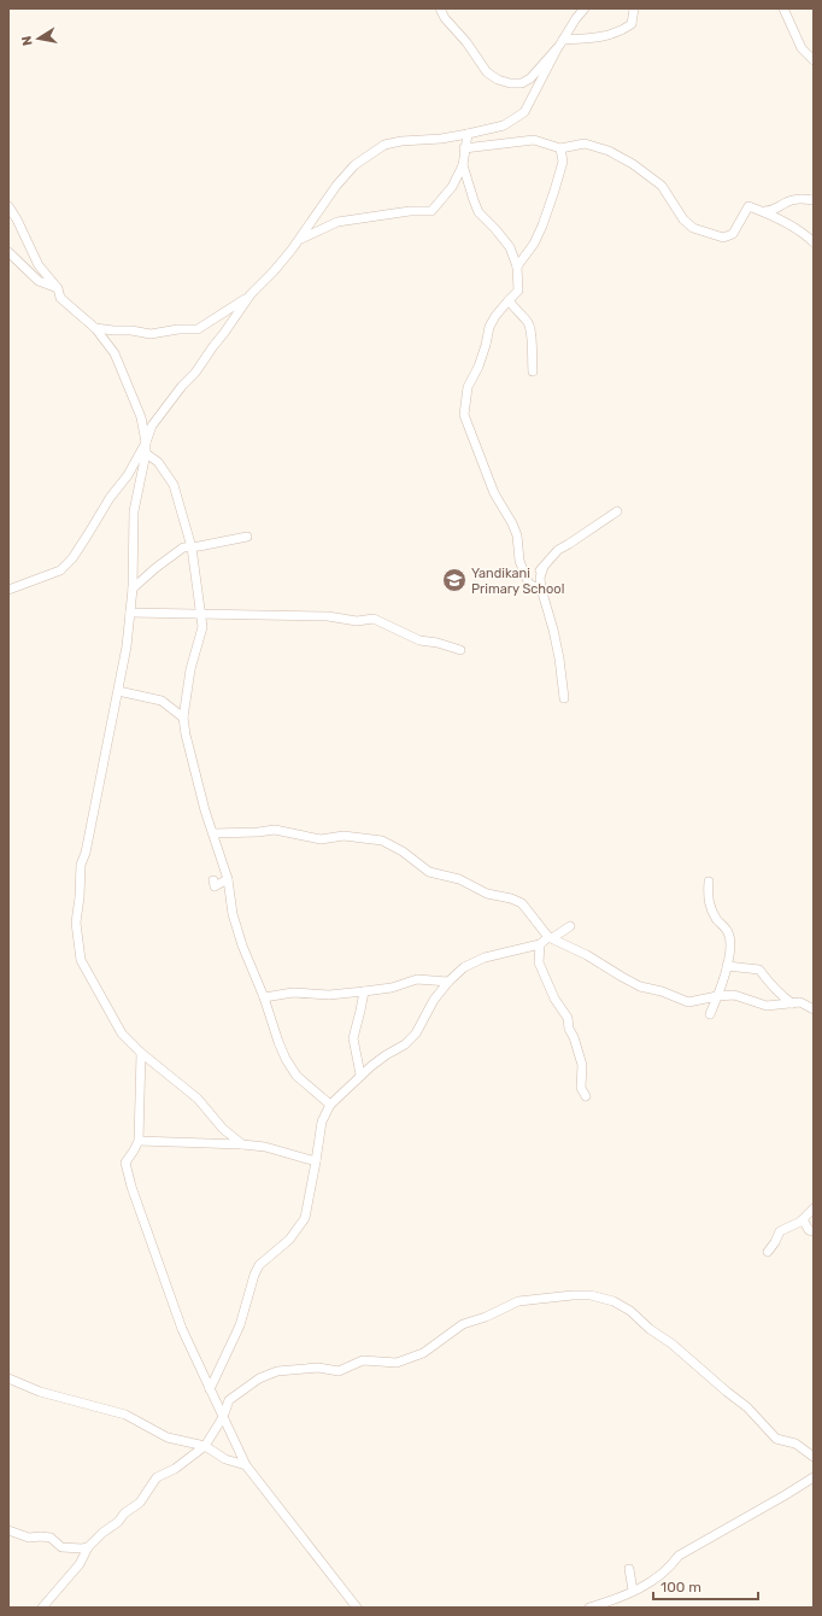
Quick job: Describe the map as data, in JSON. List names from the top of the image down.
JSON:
{
  "places": {
    "school or university": ["Yandikani Primary School"]
  },
  "scale_bar": "100 m",
  "north": "left"
}
